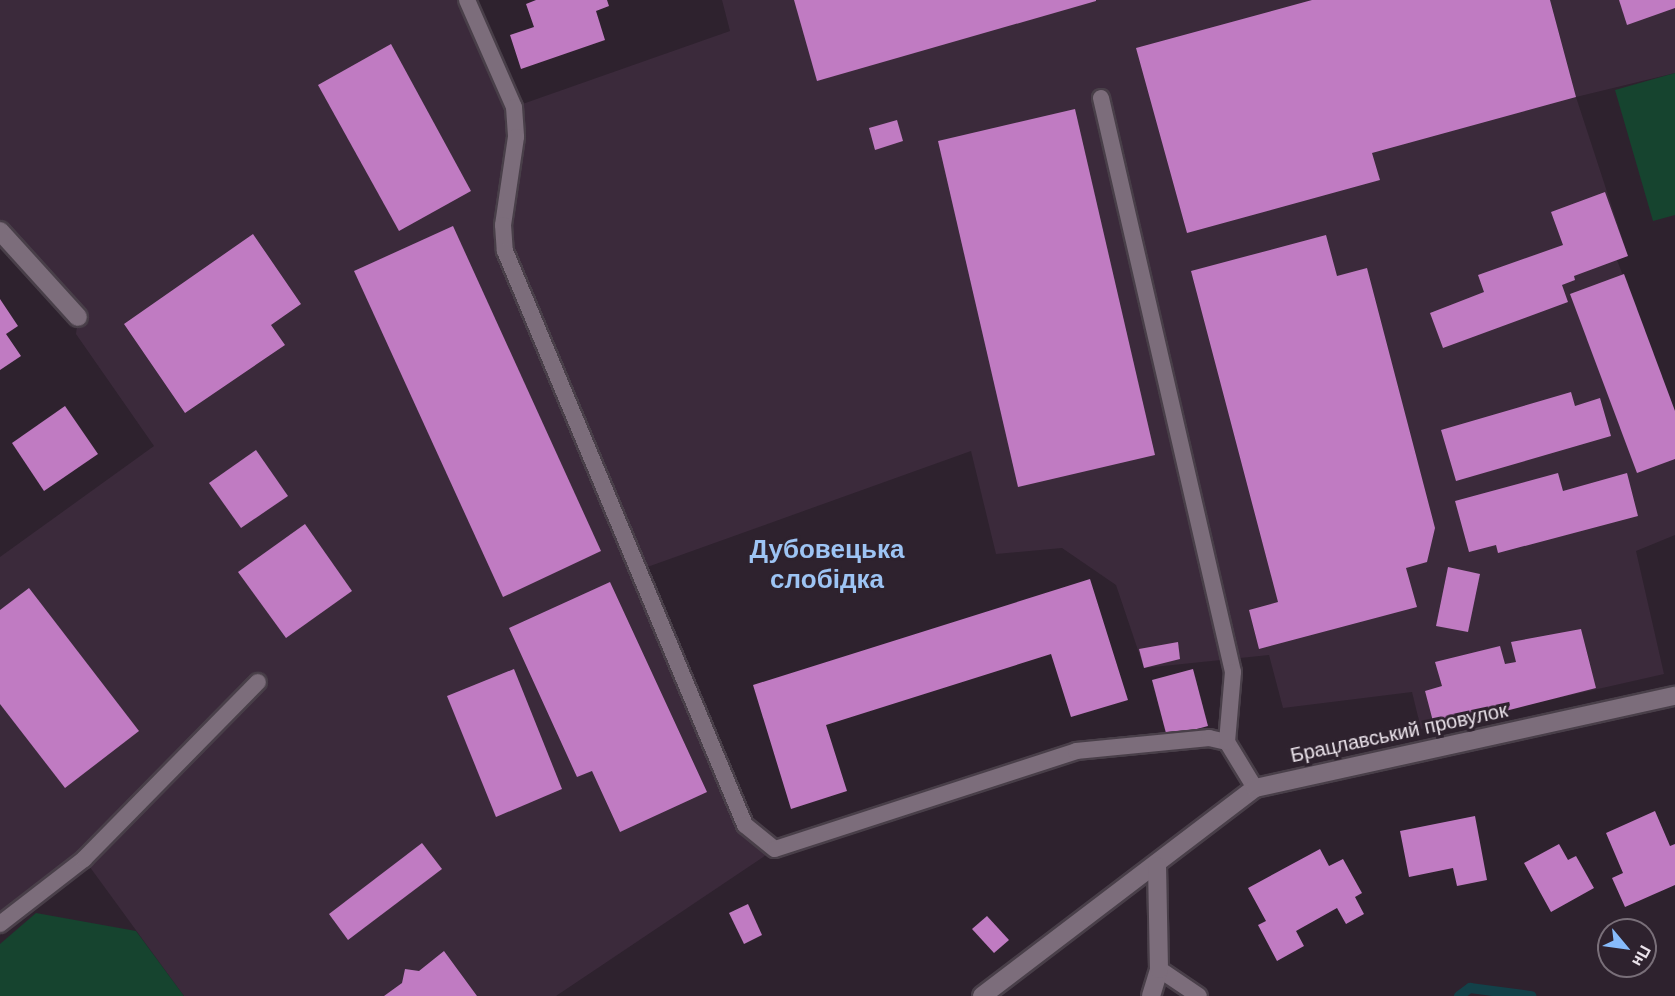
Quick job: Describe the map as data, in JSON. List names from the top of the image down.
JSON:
{
  "streets": {
    "street": ["Брацлавський провулок"]
  },
  "districts": ["Дубовецька слобідка"],
  "north": "bottom right"
}
